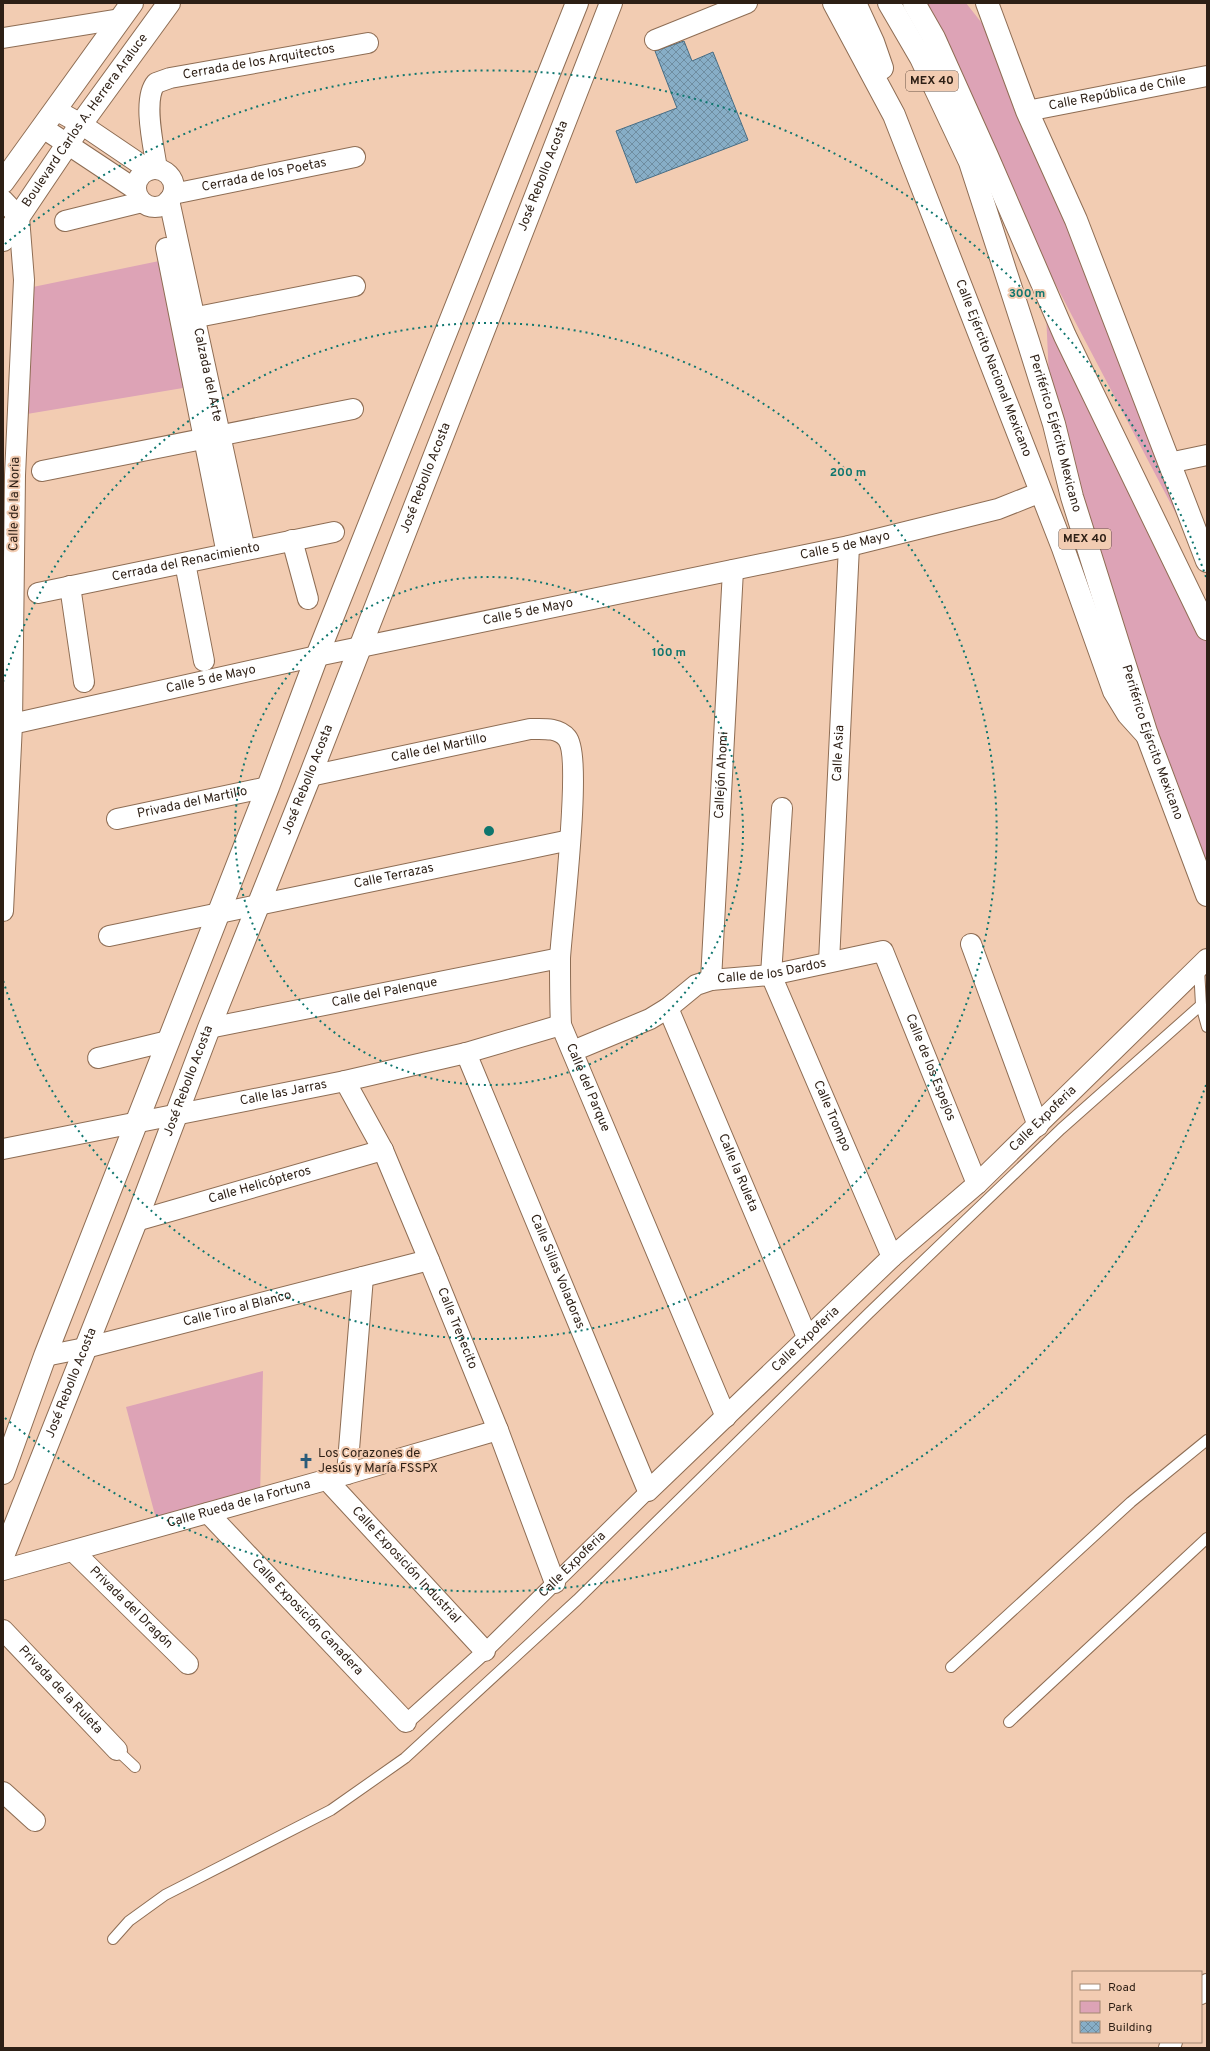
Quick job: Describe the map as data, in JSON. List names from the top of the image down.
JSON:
{
  "streets": {
    "main road": [
      "MEX 40",
      "Boulevard Carlos A. Herrera Araluce",
      "José Rebollo Acosta",
      "Calle Ejército Nacional Mexicano",
      "Periférico Ejército Mexicano"
    ],
    "street": [
      "Cerrada de los Arquitectos",
      "Calle República de Chile",
      "Cerrada de los Poetas",
      "Calzada del Arte",
      "Calle de la Noria",
      "Calle 5 de Mayo",
      "Cerrada del Renacimiento",
      "Calle del Martillo",
      "Calle Asia",
      "Callejón Ahomi",
      "Privada del Martillo",
      "Calle Terrazas",
      "Calle de los Dardos",
      "Calle del Palenque",
      "Calle de los Espejos",
      "Calle del Parque",
      "Calle las Jarras",
      "Calle Trompo",
      "Calle Expoferia",
      "Calle la Ruleta",
      "Calle Helicópteros",
      "Calle Sillas Voladoras",
      "Calle Tiro al Blanco",
      "Calle Trenecito",
      "Calle Rueda de la Fortuna",
      "Calle Exposición Industrial",
      "Privada del Dragón",
      "Calle Exposición Ganadera",
      "Privada de la Ruleta"
    ]
  },
  "crossings": [
    ["Cerrada de los Arquitectos", "Calzada del Arte"],
    ["Boulevard Carlos A. Herrera Araluce", "Calle de la Noria"],
    ["Cerrada de los Poetas", "Calzada del Arte"],
    ["José Rebollo Acosta", "Calle 5 de Mayo"],
    ["José Rebollo Acosta", "Calle del Martillo"],
    ["José Rebollo Acosta", "Calle Terrazas"],
    ["José Rebollo Acosta", "Calle del Palenque"],
    ["José Rebollo Acosta", "Calle las Jarras"],
    ["José Rebollo Acosta", "Calle Helicópteros"],
    ["José Rebollo Acosta", "Calle Tiro al Blanco"],
    ["Calle Ejército Nacional Mexicano", "Periférico Ejército Mexicano"],
    ["Calle Ejército Nacional Mexicano", "Calle 5 de Mayo"],
    ["Calzada del Arte", "Cerrada del Renacimiento"],
    ["Calle de la Noria", "Calle 5 de Mayo"],
    ["Calle 5 de Mayo", "Calle Asia"],
    ["Calle 5 de Mayo", "Callejón Ahomi"],
    ["Calle del Martillo", "Calle del Parque"],
    ["Calle Asia", "Calle de los Dardos"],
    ["Callejón Ahomi", "Calle de los Dardos"],
    ["Calle Terrazas", "Calle del Parque"],
    ["Calle de los Dardos", "Calle de los Espejos"],
    ["Calle de los Dardos", "Calle del Parque"],
    ["Calle de los Dardos", "Calle Trompo"],
    ["Calle de los Dardos", "Calle la Ruleta"],
    ["Calle del Palenque", "Calle del Parque"],
    ["Calle de los Espejos", "Calle Expoferia"],
    ["Calle del Parque", "Calle las Jarras"],
    ["Calle del Parque", "Calle Expoferia"],
    ["Calle las Jarras", "Calle Sillas Voladoras"],
    ["Calle las Jarras", "Calle Trenecito"],
    ["Calle Trompo", "Calle Expoferia"],
    ["Calle Expoferia", "Calle la Ruleta"],
    ["Calle Expoferia", "Calle Sillas Voladoras"],
    ["Calle Expoferia", "Calle Trenecito"],
    ["Calle Expoferia", "Calle Exposición Industrial"],
    ["Calle Expoferia", "Calle Exposición Ganadera"],
    ["Calle Helicópteros", "Calle Trenecito"],
    ["Calle Tiro al Blanco", "Calle Trenecito"],
    ["Calle Trenecito", "Calle Rueda de la Fortuna"],
    ["Calle Rueda de la Fortuna", "Calle Exposición Industrial"],
    ["Calle Rueda de la Fortuna", "Privada del Dragón"],
    ["Calle Rueda de la Fortuna", "Calle Exposición Ganadera"]
  ],
  "places": {
    "church": ["Los Corazones de Jesús y María FSSPX"]
  },
  "legend": ["Road", "Park", "Building"],
  "rings": ["300 m", "200 m", "100 m"]
}
